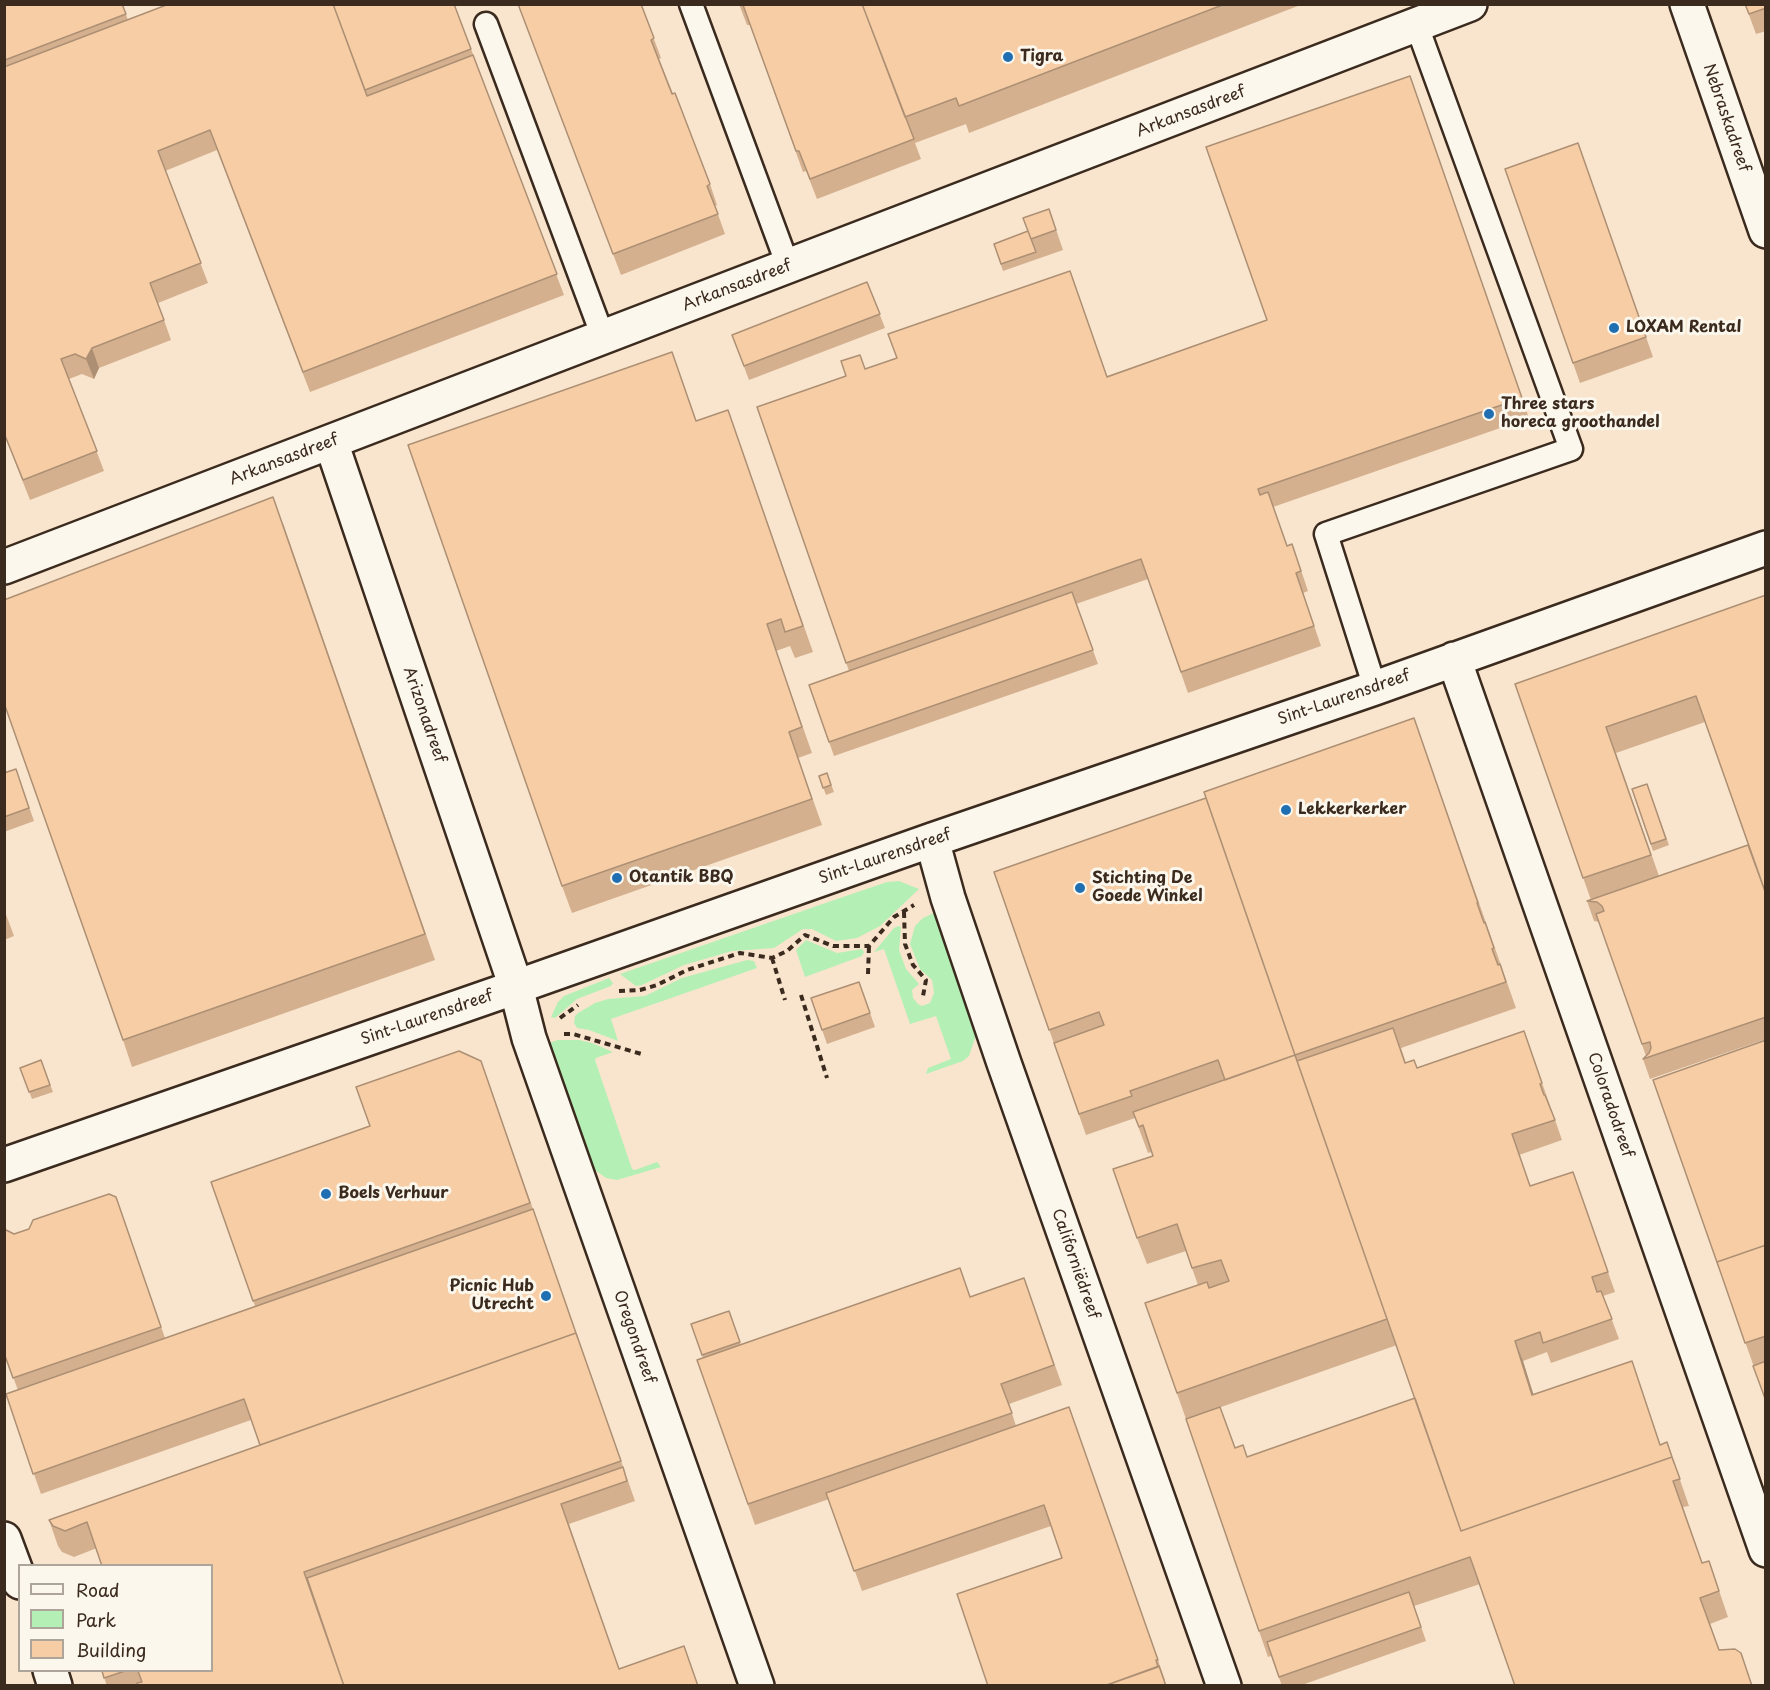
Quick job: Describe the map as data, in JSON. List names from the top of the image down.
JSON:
{
  "streets": {
    "street": [
      "Arkansasdreef",
      "Nebraskadreef",
      "Sint-Laurensdreef",
      "Arizonadreef",
      "Coloradodreef",
      "Californiëdreef",
      "Oregondreef"
    ]
  },
  "crossings": [
    ["Arkansasdreef", "Arizonadreef"],
    ["Sint-Laurensdreef", "Arizonadreef"],
    ["Sint-Laurensdreef", "Coloradodreef"],
    ["Sint-Laurensdreef", "Californiëdreef"],
    ["Sint-Laurensdreef", "Oregondreef"],
    ["Arizonadreef", "Oregondreef"]
  ],
  "places": [
    "Tigra",
    "LOXAM Rental",
    "Three stars horeca groothandel",
    "Lekkerkerker",
    "Otantik BBQ",
    "Stichting De Goede Winkel",
    "Boels Verhuur",
    "Picnic Hub Utrecht"
  ],
  "legend": ["Road", "Park", "Building"]
}
